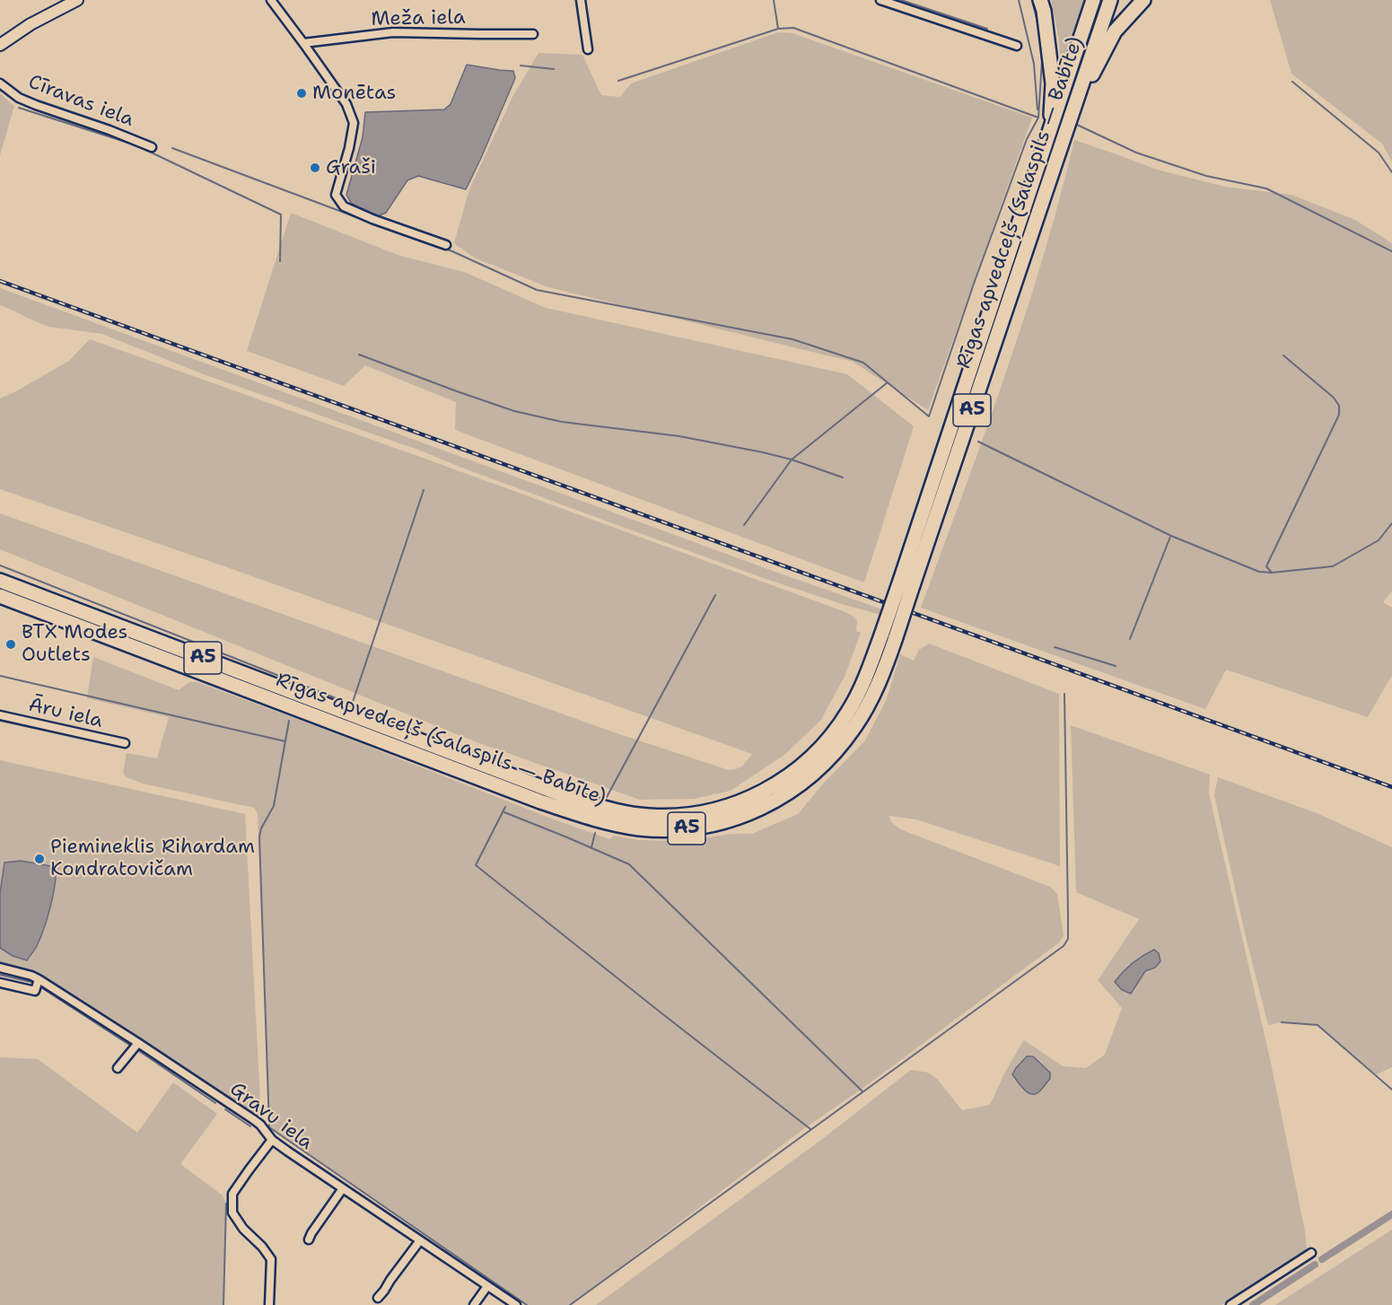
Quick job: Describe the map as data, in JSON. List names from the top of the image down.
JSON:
{
  "streets": {
    "highway": ["Rīgas apvedceļš (Salaspils — Babīte)", "A5"],
    "street": [
      "Meža iela",
      "Cīravas iela",
      "Āru iela",
      "Gravu iela"
    ]
  },
  "places": [
    "Monētas",
    "Graši",
    "BTX Modes Outlets",
    "Piemineklis Rihardam Kondratovičam"
  ]
}
